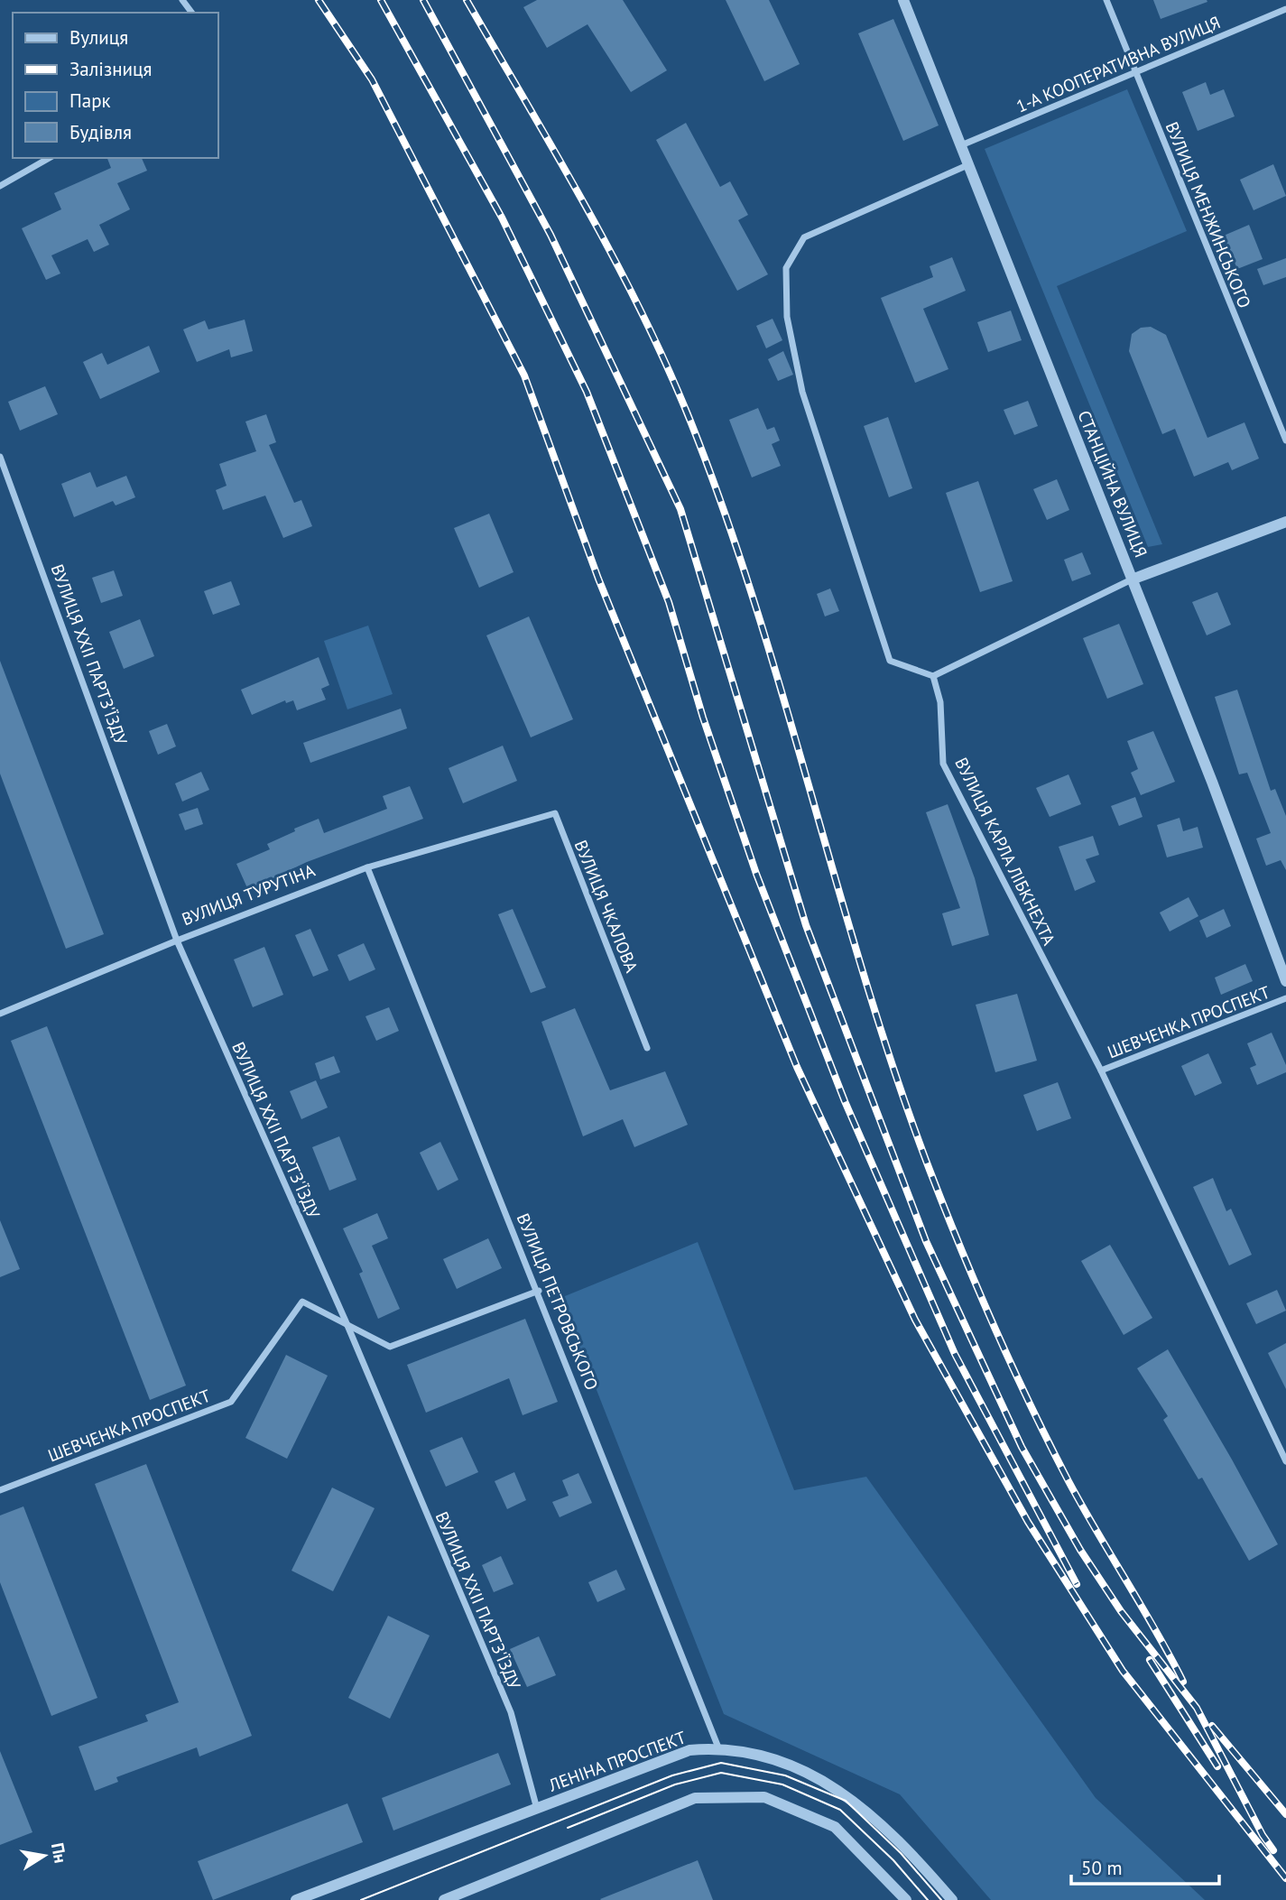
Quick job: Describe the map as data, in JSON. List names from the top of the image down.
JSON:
{
  "streets": {
    "street": [
      "1-А КООПЕРАТИВНА ВУЛИЦЯ",
      "ВУЛИЦЯ МЕНЖИНСЬКОГО",
      "СТАНЦІЙНА ВУЛИЦЯ",
      "ВУЛИЦЯ XXII ПАРТЗ'ЇЗДУ",
      "ВУЛИЦЯ КАРЛА ЛІБКНЕХТА",
      "ВУЛИЦЯ ТУРУТІНА",
      "ВУЛИЦЯ ЧКАЛОВА",
      "ШЕВЧЕНКА ПРОСПЕКТ",
      "ВУЛИЦЯ ПЕТРОВСЬКОГО",
      "ЛЕНІНА ПРОСПЕКТ"
    ]
  },
  "crossings": [
    ["1-А КООПЕРАТИВНА ВУЛИЦЯ", "ВУЛИЦЯ МЕНЖИНСЬКОГО"],
    ["1-А КООПЕРАТИВНА ВУЛИЦЯ", "СТАНЦІЙНА ВУЛИЦЯ"],
    ["ВУЛИЦЯ XXII ПАРТЗ'ЇЗДУ", "ВУЛИЦЯ ТУРУТІНА"],
    ["ВУЛИЦЯ XXII ПАРТЗ'ЇЗДУ", "ШЕВЧЕНКА ПРОСПЕКТ"],
    ["ВУЛИЦЯ XXII ПАРТЗ'ЇЗДУ", "ЛЕНІНА ПРОСПЕКТ"],
    ["ВУЛИЦЯ КАРЛА ЛІБКНЕХТА", "ШЕВЧЕНКА ПРОСПЕКТ"],
    ["ВУЛИЦЯ ТУРУТІНА", "ВУЛИЦЯ ЧКАЛОВА"],
    ["ВУЛИЦЯ ТУРУТІНА", "ВУЛИЦЯ ПЕТРОВСЬКОГО"],
    ["ШЕВЧЕНКА ПРОСПЕКТ", "ВУЛИЦЯ ПЕТРОВСЬКОГО"],
    ["ВУЛИЦЯ ПЕТРОВСЬКОГО", "ЛЕНІНА ПРОСПЕКТ"]
  ],
  "legend": [
    "Вулиця",
    "Залізниця",
    "Парк",
    "Будівля"
  ],
  "scale_bar": "50 m",
  "north": "right"
}
